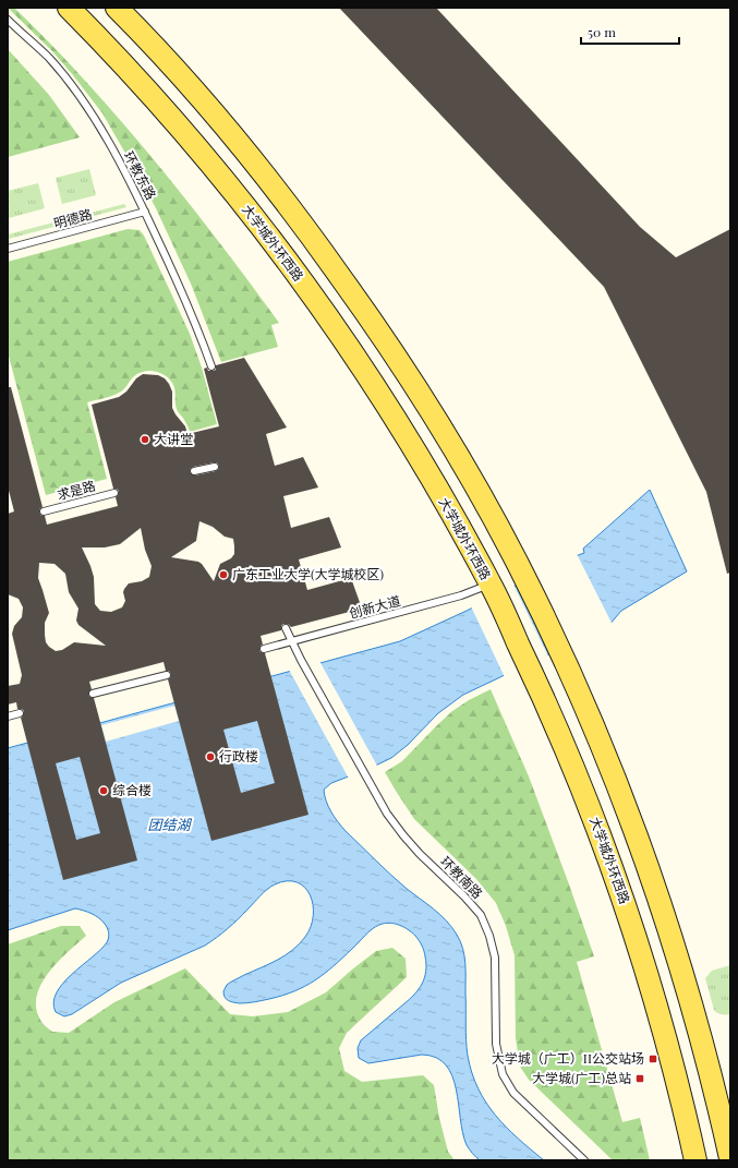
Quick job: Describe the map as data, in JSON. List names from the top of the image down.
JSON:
{
  "streets": {
    "main road": ["大学城外环西路"],
    "lane": [
      "环教东路",
      "明德路",
      "求是路",
      "创新大道",
      "环教南路"
    ]
  },
  "crossings": [
    ["环教东路", "明德路"],
    ["大学城外环西路", "创新大道"],
    ["创新大道", "环教南路"]
  ],
  "water": ["团结湖"],
  "places": {
    "other": [
      "大讲堂",
      "广东工业大学(大学城校区)",
      "行政楼",
      "综合楼"
    ],
    "transit": ["大学城（广工）II公交站场", "大学城(广工)总站"]
  },
  "scale_bar": "50 m"
}
